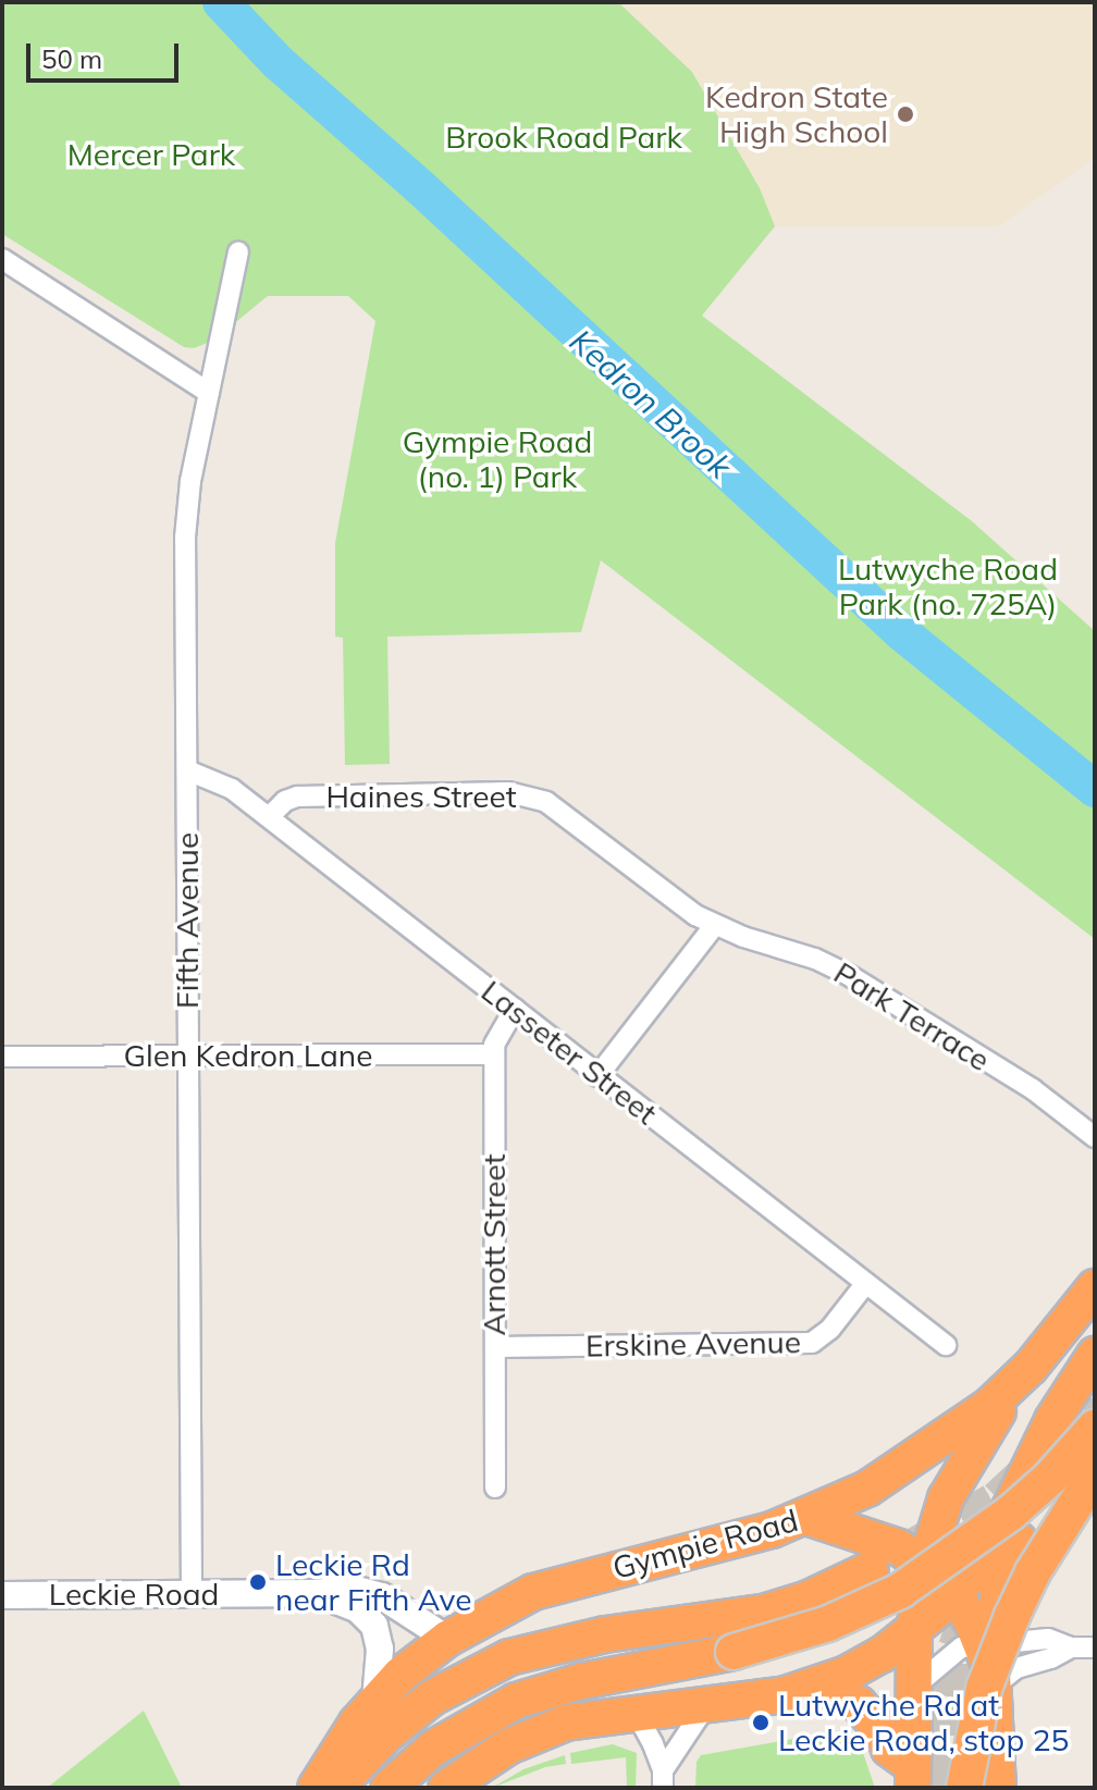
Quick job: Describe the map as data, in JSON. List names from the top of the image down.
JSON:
{
  "streets": {
    "highway": ["Gympie Road"],
    "street": [
      "Haines Street",
      "Fifth Avenue",
      "Park Terrace",
      "Lasseter Street",
      "Glen Kedron Lane",
      "Arnott Street",
      "Erskine Avenue",
      "Leckie Road"
    ]
  },
  "crossings": [
    ["Haines Street", "Park Terrace"],
    ["Haines Street", "Lasseter Street"],
    ["Fifth Avenue", "Lasseter Street"],
    ["Fifth Avenue", "Glen Kedron Lane"],
    ["Fifth Avenue", "Leckie Road"],
    ["Lasseter Street", "Arnott Street"],
    ["Lasseter Street", "Erskine Avenue"],
    ["Glen Kedron Lane", "Arnott Street"],
    ["Arnott Street", "Erskine Avenue"],
    ["Gympie Road", "Leckie Road"]
  ],
  "water": ["Kedron Brook"],
  "parks": [
    "Brook Road Park",
    "Mercer Park",
    "Gympie Road (no. 1) Park",
    "Lutwyche Road Park (no. 725A)"
  ],
  "places": ["Kedron State High School", "Leckie Rd near Fifth Ave", "Lutwyche Rd at Leckie Road, stop 25"],
  "scale_bar": "50 m"
}
